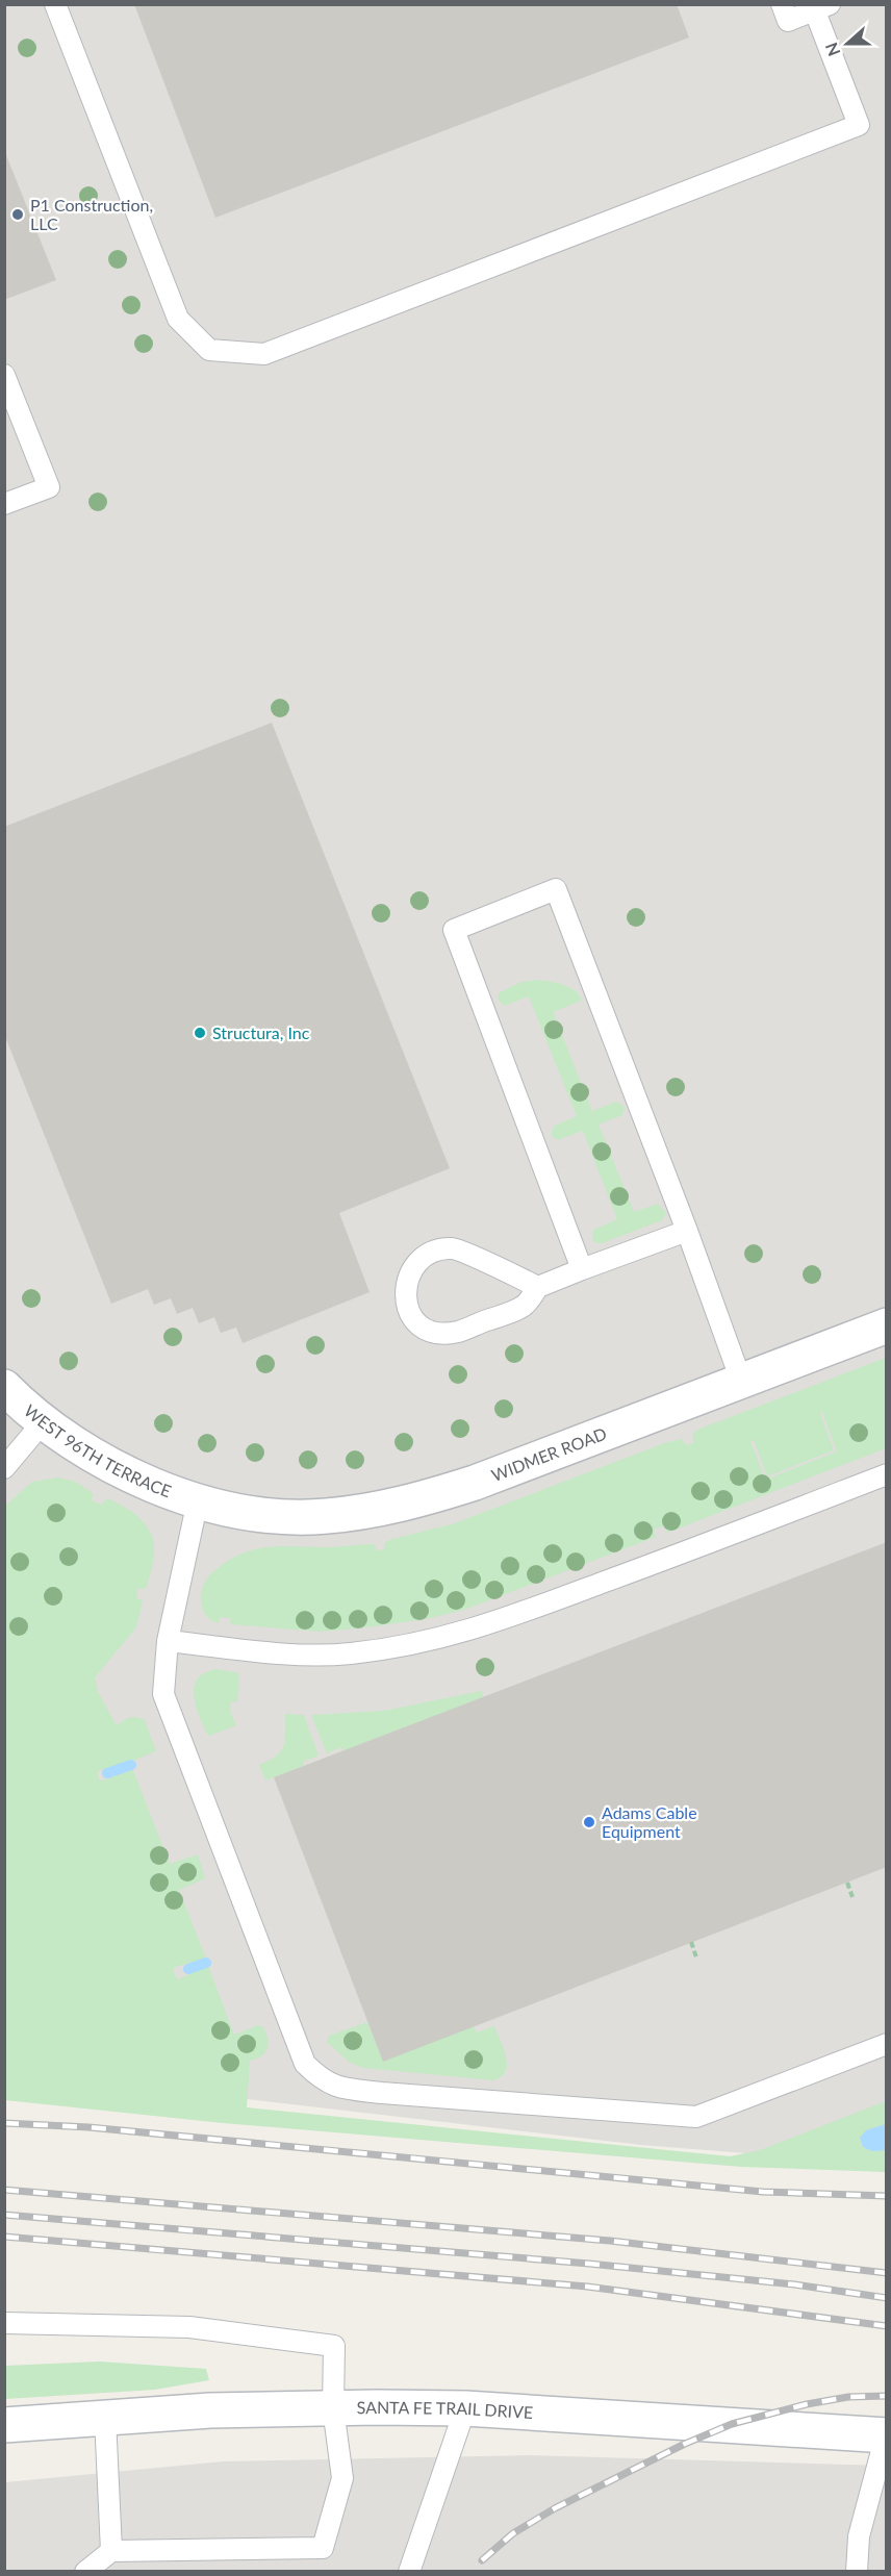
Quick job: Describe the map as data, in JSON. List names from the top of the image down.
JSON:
{
  "streets": {
    "street": ["WEST 96TH TERRACE", "WIDMER ROAD", "SANTA FE TRAIL DRIVE"]
  },
  "crossings": [
    ["WEST 96TH TERRACE", "WIDMER ROAD"]
  ],
  "places": ["P1 Construction, LLC", "Structura, Inc", "Adams Cable Equipment"],
  "north": "left"
}
